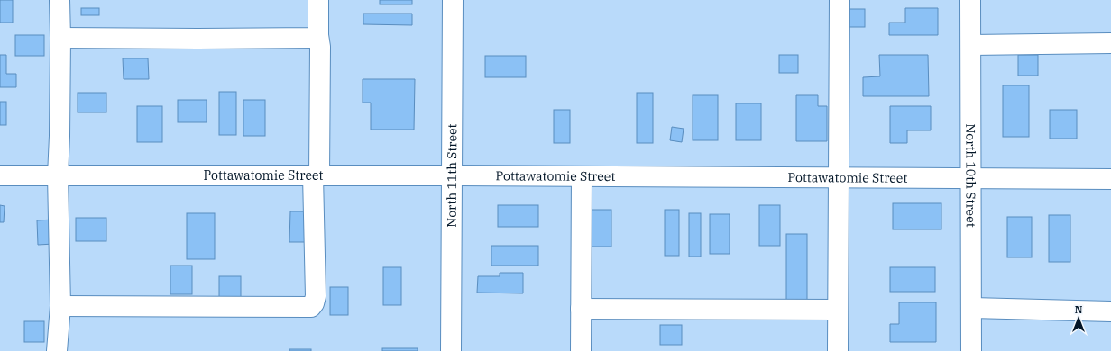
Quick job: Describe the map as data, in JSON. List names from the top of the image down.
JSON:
{
  "streets": {
    "street": ["Pottawatomie Street", "North 11th Street", "North 10th Street"]
  },
  "crossings": [
    ["Pottawatomie Street", "North 11th Street"],
    ["Pottawatomie Street", "North 10th Street"]
  ],
  "north": "top"
}
